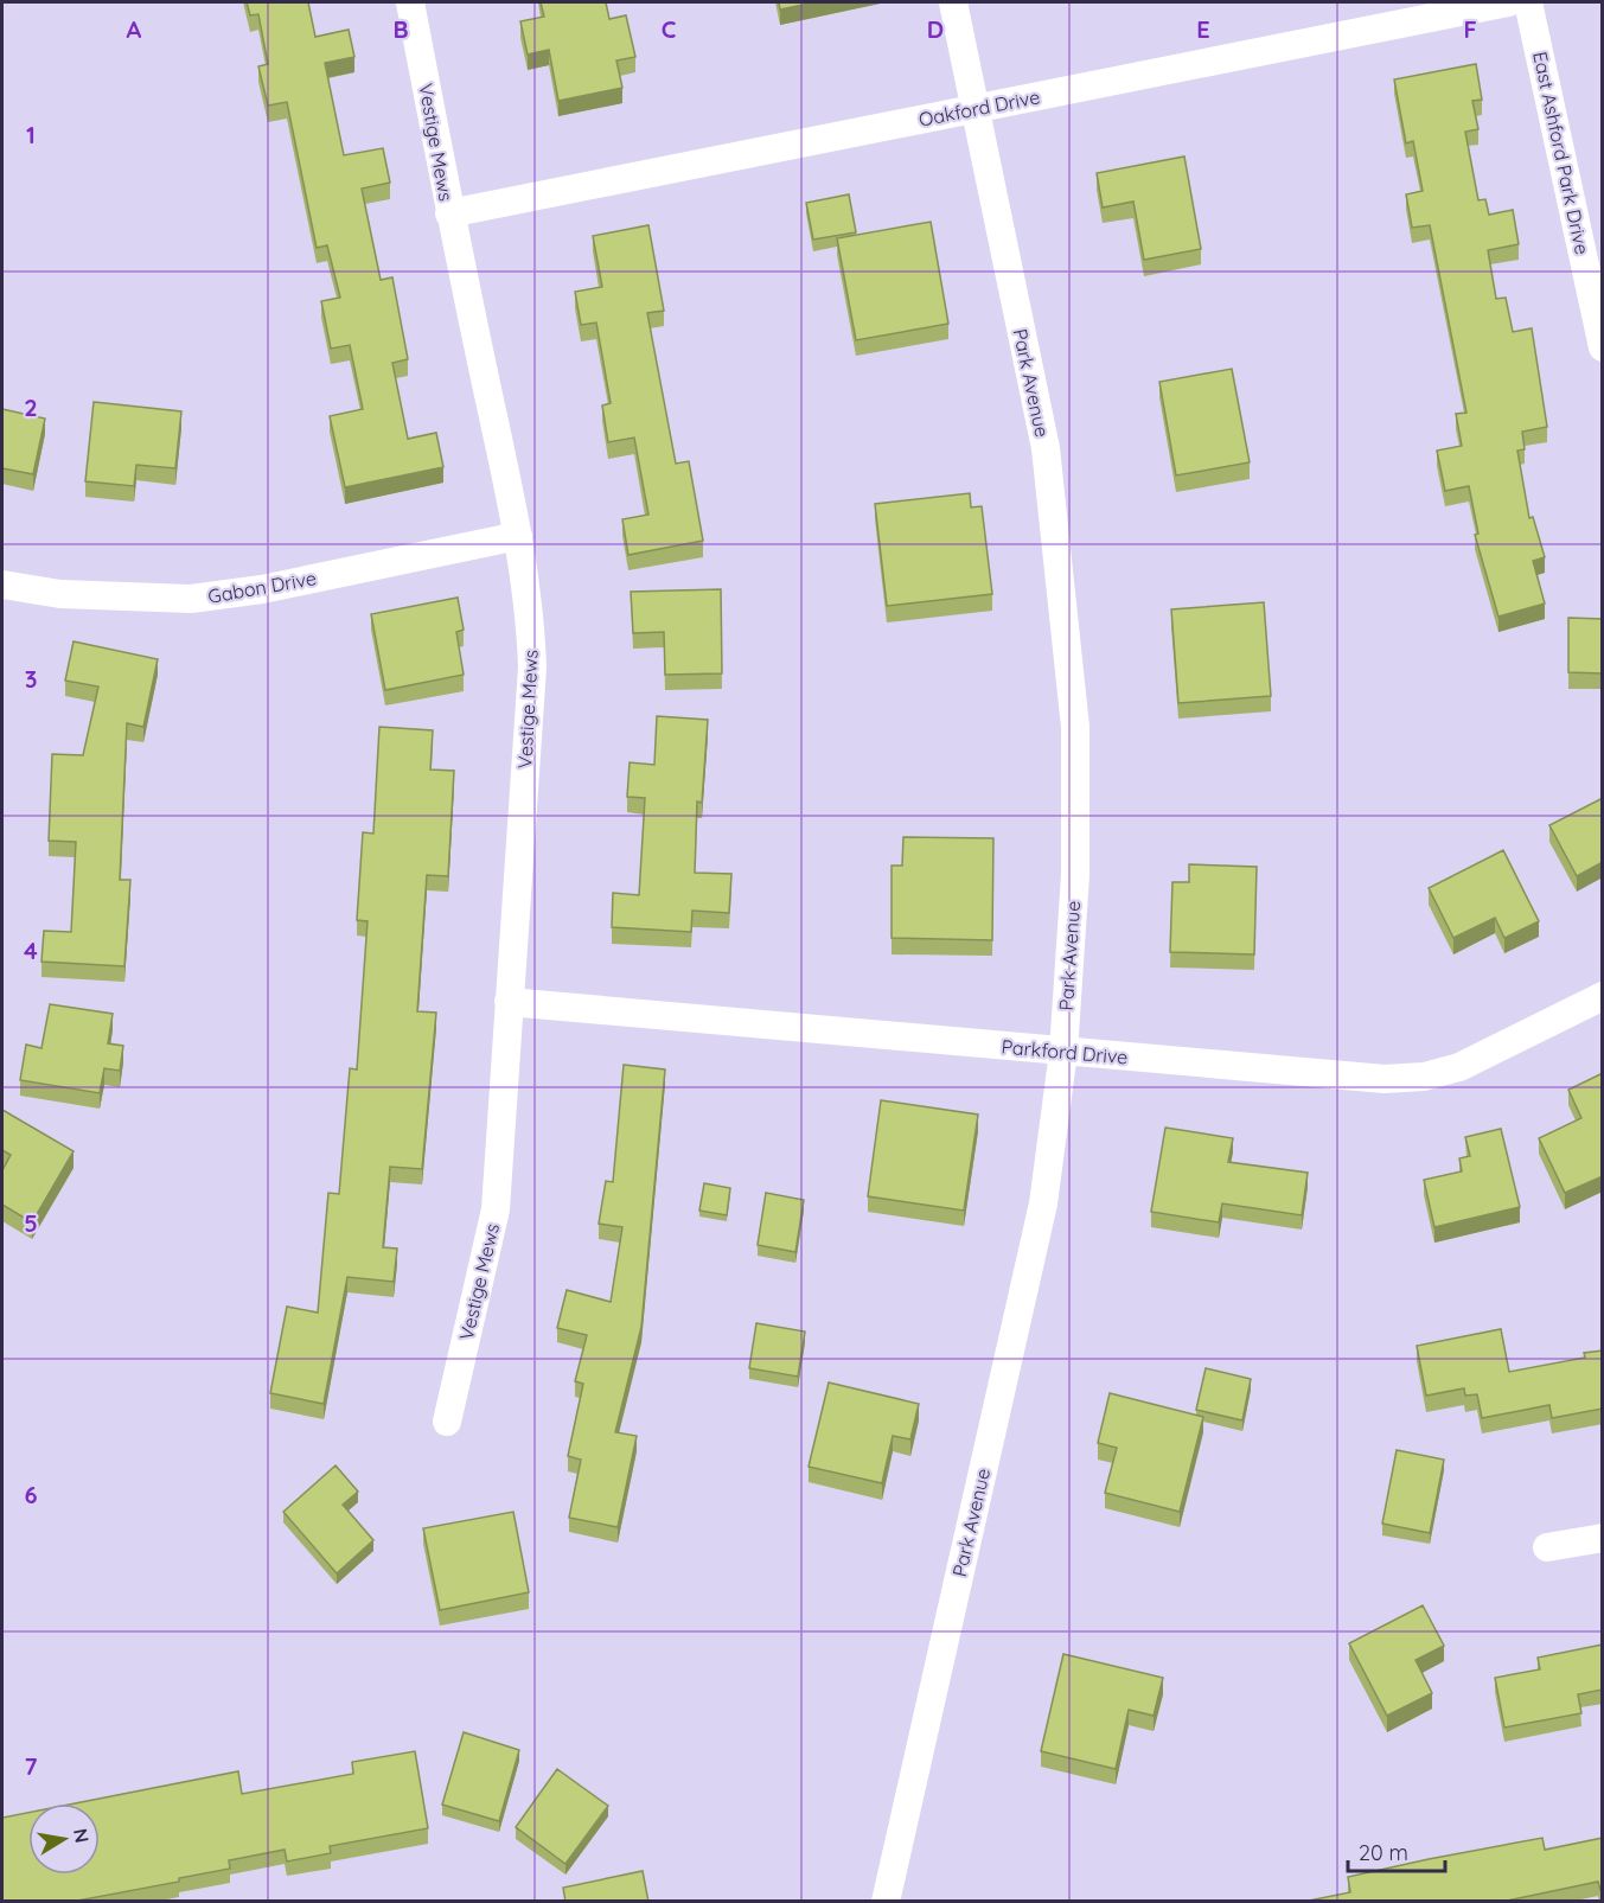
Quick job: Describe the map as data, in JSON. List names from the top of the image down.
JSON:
{
  "streets": {
    "street": [
      "Oakford Drive",
      "Vestige Mews",
      "East Ashford Park Drive",
      "Park Avenue",
      "Gabon Drive",
      "Parkford Drive"
    ]
  },
  "crossings": [
    ["Oakford Drive", "Vestige Mews"],
    ["Oakford Drive", "Park Avenue"],
    ["Vestige Mews", "Gabon Drive"],
    ["Vestige Mews", "Parkford Drive"],
    ["Park Avenue", "Parkford Drive"]
  ],
  "scale_bar": "20 m",
  "north": "right",
  "grid": {
    "columns": [
      "A",
      "B",
      "C",
      "D",
      "E",
      "F"
    ],
    "rows": [
      "1",
      "2",
      "3",
      "4",
      "5",
      "6",
      "7"
    ]
  }
}
